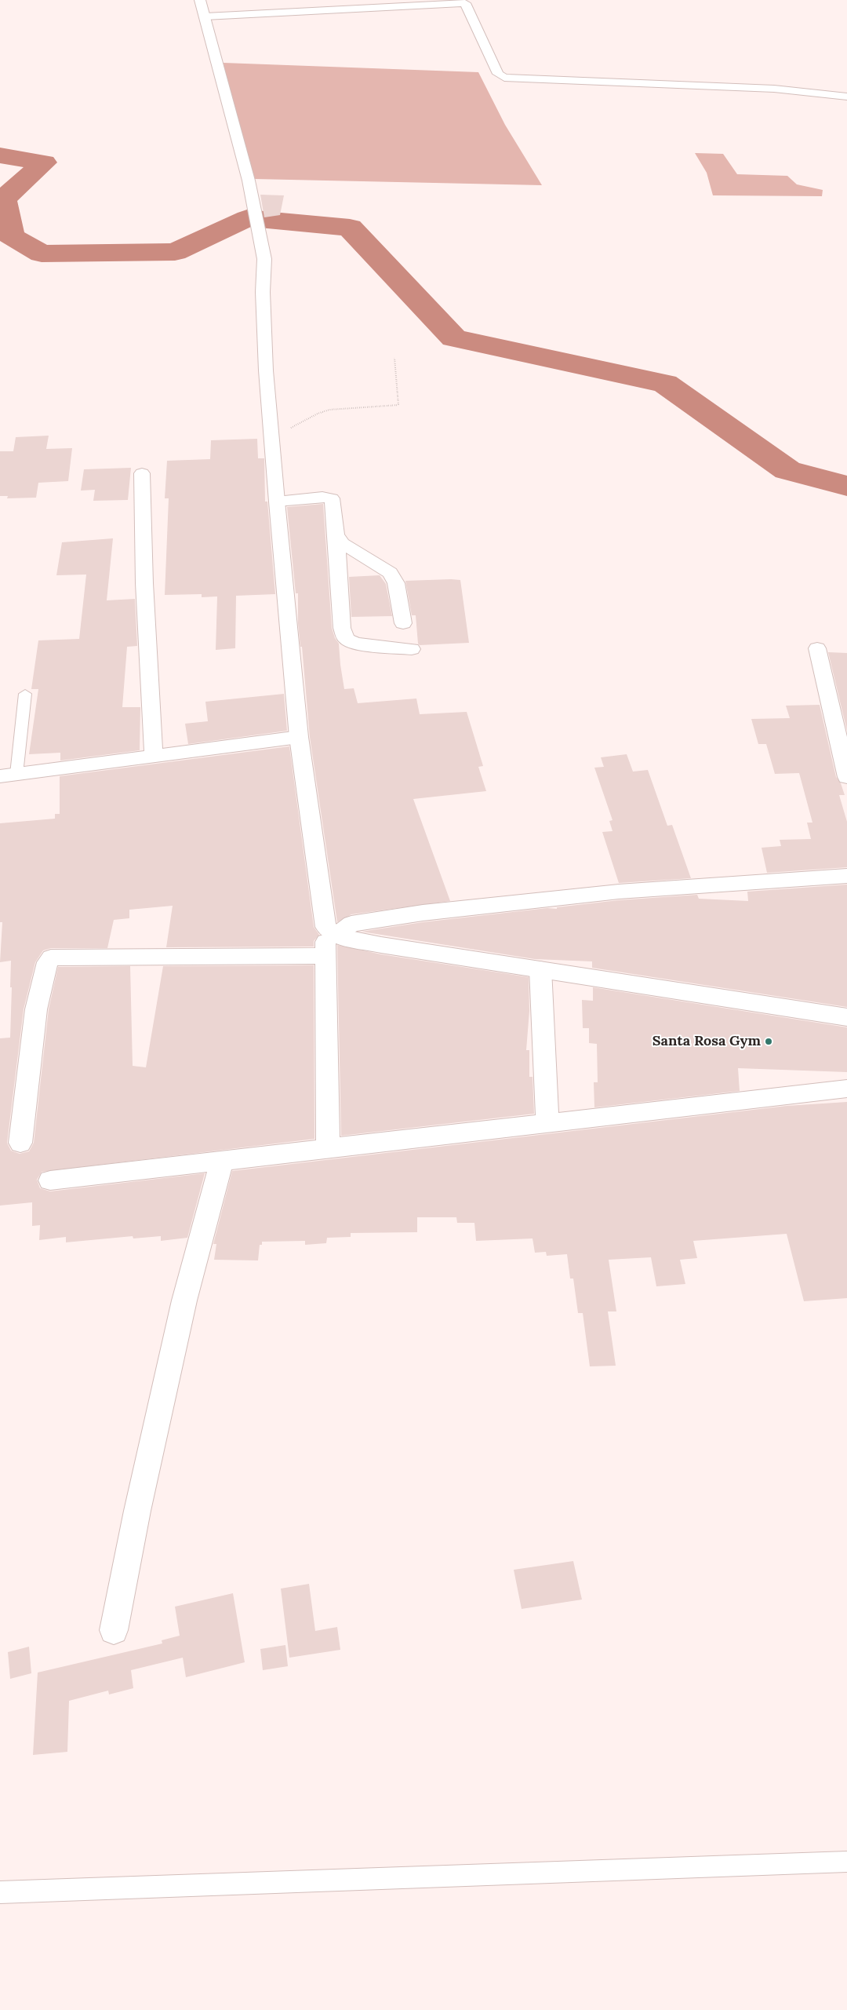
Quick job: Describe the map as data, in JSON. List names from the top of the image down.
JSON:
{
  "places": ["Santa Rosa Gym"]
}
